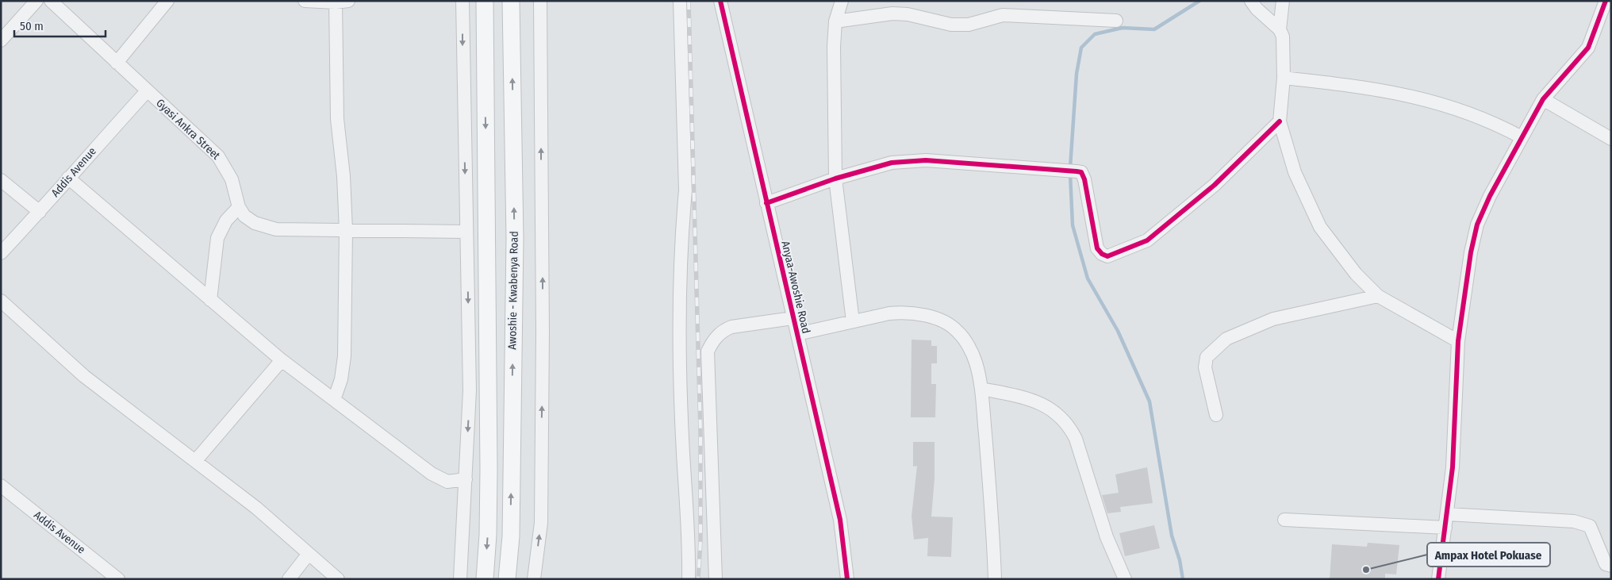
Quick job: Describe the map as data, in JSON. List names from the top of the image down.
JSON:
{
  "streets": {
    "main road": ["Awoshie - Kwabenya Road"],
    "street": ["Gyasi Ankra Street", "Addis Avenue", "Anyaa-Awoshie Road"]
  },
  "crossings": [
    ["Gyasi Ankra Street", "Addis Avenue"]
  ],
  "places": ["Ampax Hotel Pokuase"],
  "scale_bar": "50 m"
}
